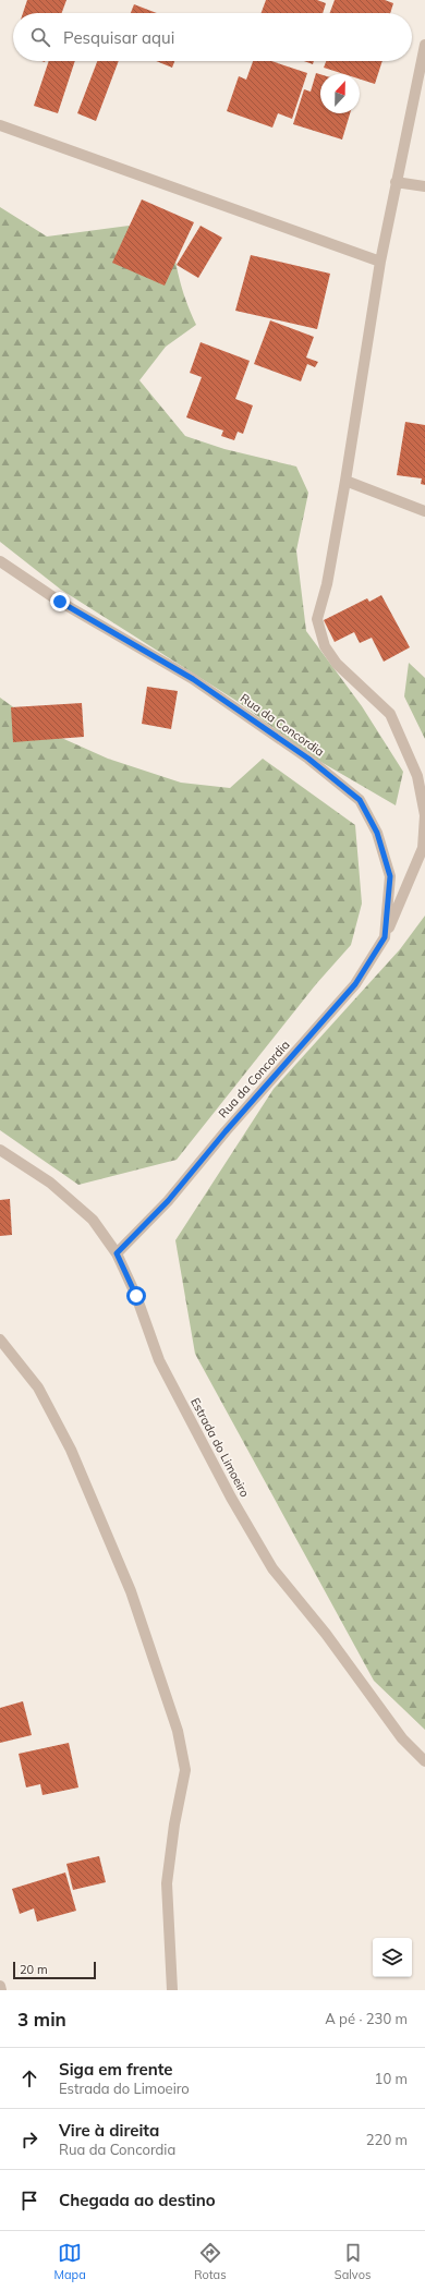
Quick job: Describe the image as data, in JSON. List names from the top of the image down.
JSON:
{
  "streets": {
    "street": ["Rua da Concordia", "Estrada do Limoeiro"]
  },
  "crossings": [
    ["Rua da Concordia", "Estrada do Limoeiro"]
  ],
  "scale_bar": "20 m",
  "north": "top",
  "page": {
    "search": "Pesquisar aqui",
    "scale": "20 m",
    "heading": ["3 min", "A pé · 230 m"],
    "list": [
      ["Siga em frente", "Estrada do Limoeiro", "10 m"],
      ["Vire à direita", "Rua da Concordia", "220 m"],
      "Chegada ao destino"
    ],
    "nav": ["Mapa", "Rotas", "Salvos"]
  }
}
